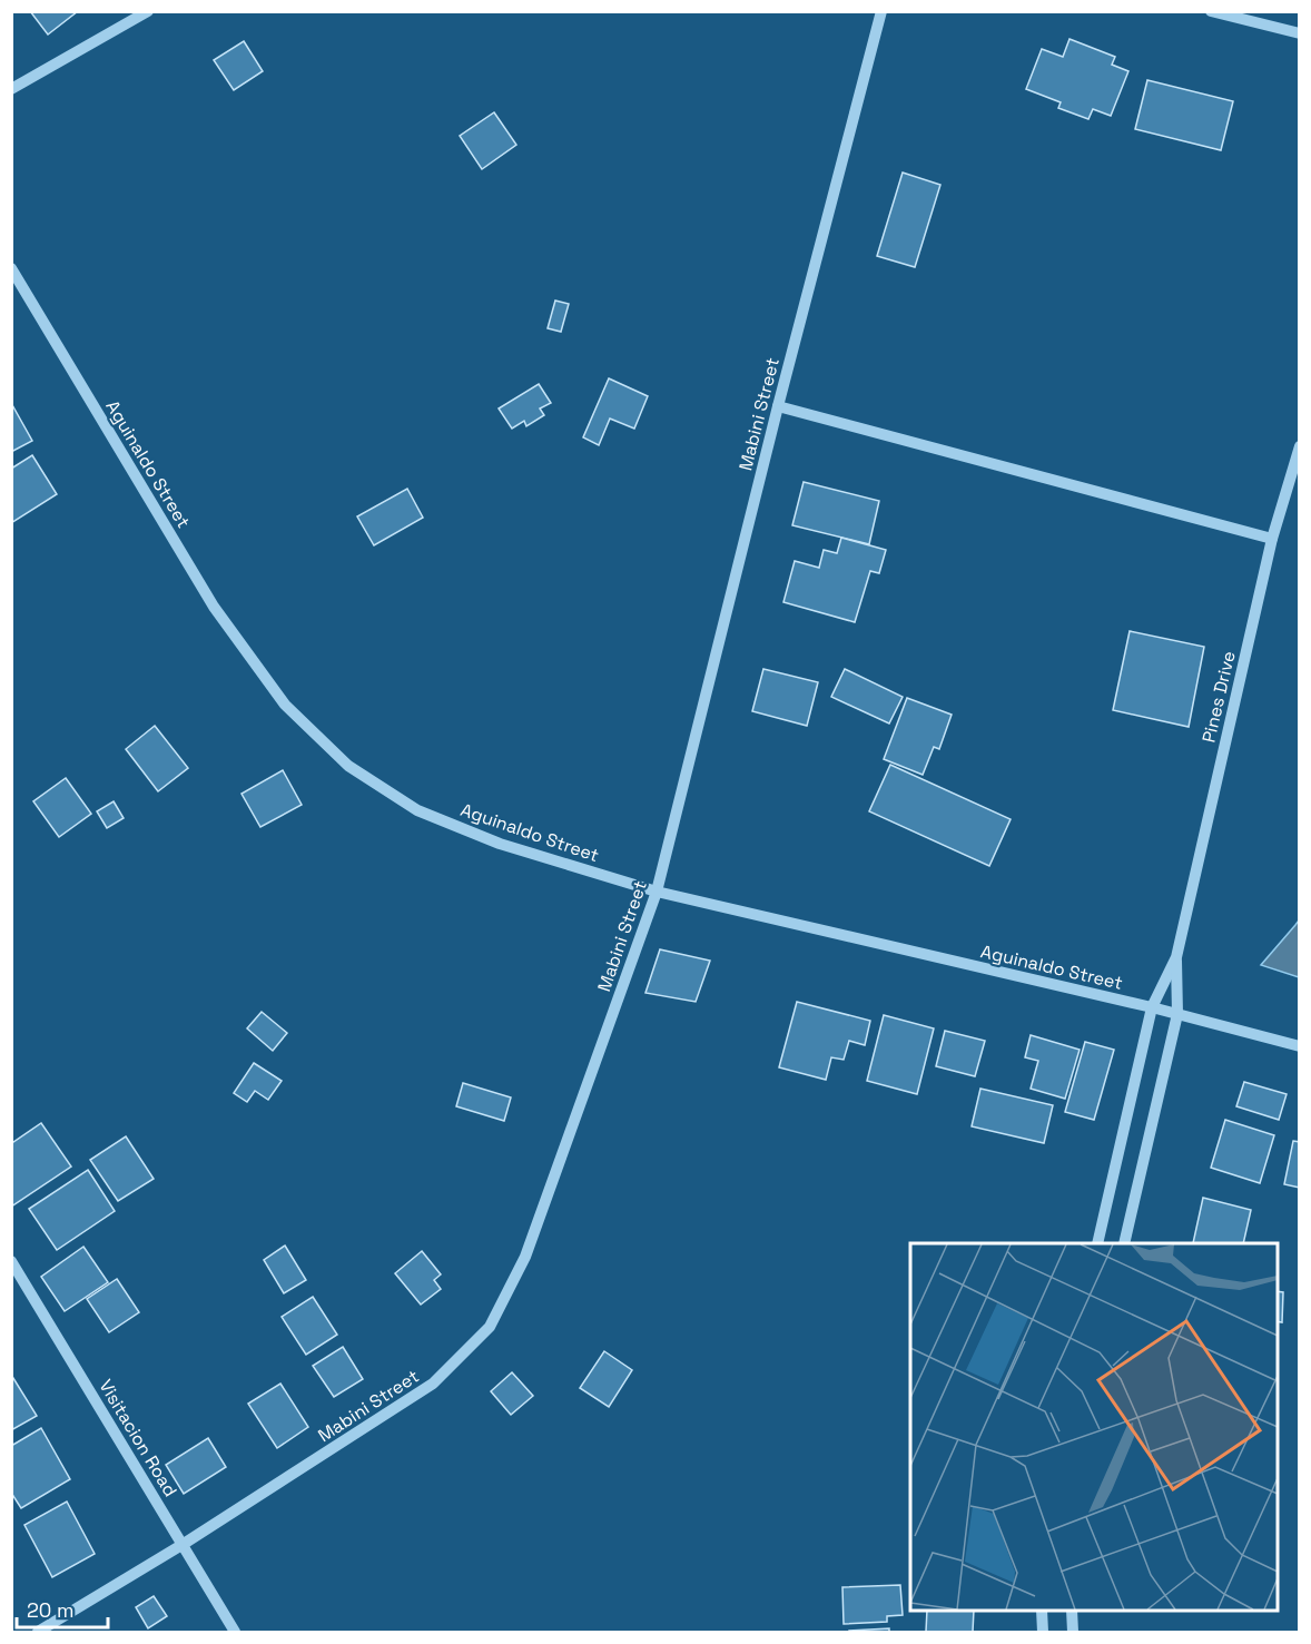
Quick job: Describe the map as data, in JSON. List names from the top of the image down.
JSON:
{
  "streets": {
    "street": [
      "Mabini Street",
      "Aguinaldo Street",
      "Pines Drive",
      "Visitacion Road"
    ]
  },
  "crossings": [
    ["Mabini Street", "Aguinaldo Street"],
    ["Mabini Street", "Visitacion Road"],
    ["Aguinaldo Street", "Pines Drive"]
  ],
  "scale_bar": "20 m"
}
